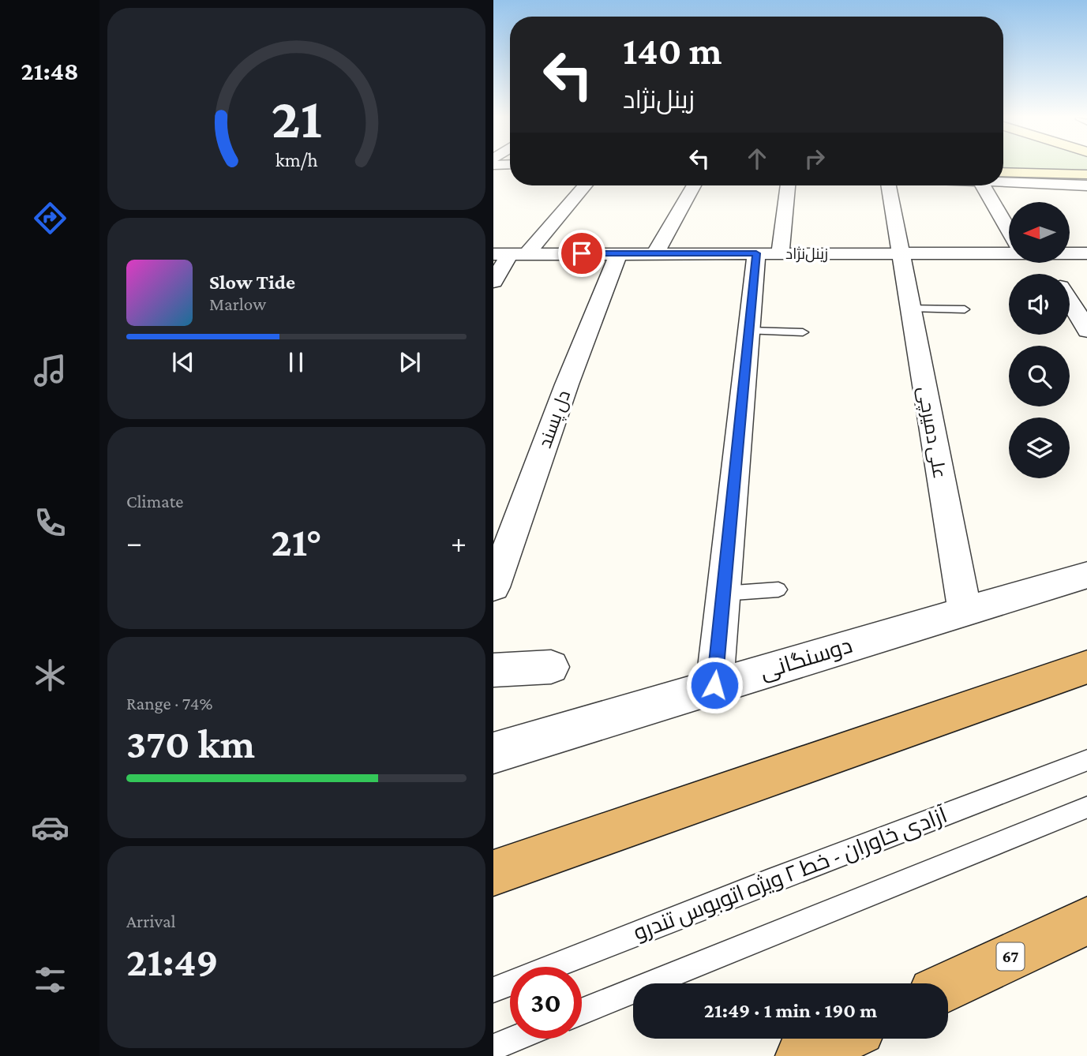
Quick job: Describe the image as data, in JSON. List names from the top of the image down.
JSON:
{
  "streets": {
    "highway": ["67"],
    "street": [
      "زینل‌نژاد",
      "دل پسند",
      "علی دمیرچی",
      "دوسنگانی"
    ],
    "lane": ["آزادی خاوران - خط ۲ ویژه اتوبوس تندرو"]
  },
  "crossings": [
    ["زینل‌نژاد", "دل پسند"],
    ["زینل‌نژاد", "علی دمیرچی"],
    ["علی دمیرچی", "دوسنگانی"]
  ],
  "north": "left",
  "page": {
    "tabs": "21:48",
    "turn": ["140 m", "زینل‌نژاد"],
    "song": ["Slow Tide", "Marlow"],
    "tile": [
      "Climate",
      ["Range · 74%", "370 km"],
      ["Arrival", "21:49"]
    ],
    "heat": ["−", "21°", "+"],
    "limit": "30",
    "trip": "21:49 · 1 min · 190 m",
    "gauge": ["21", "km/h"]
  }
}
